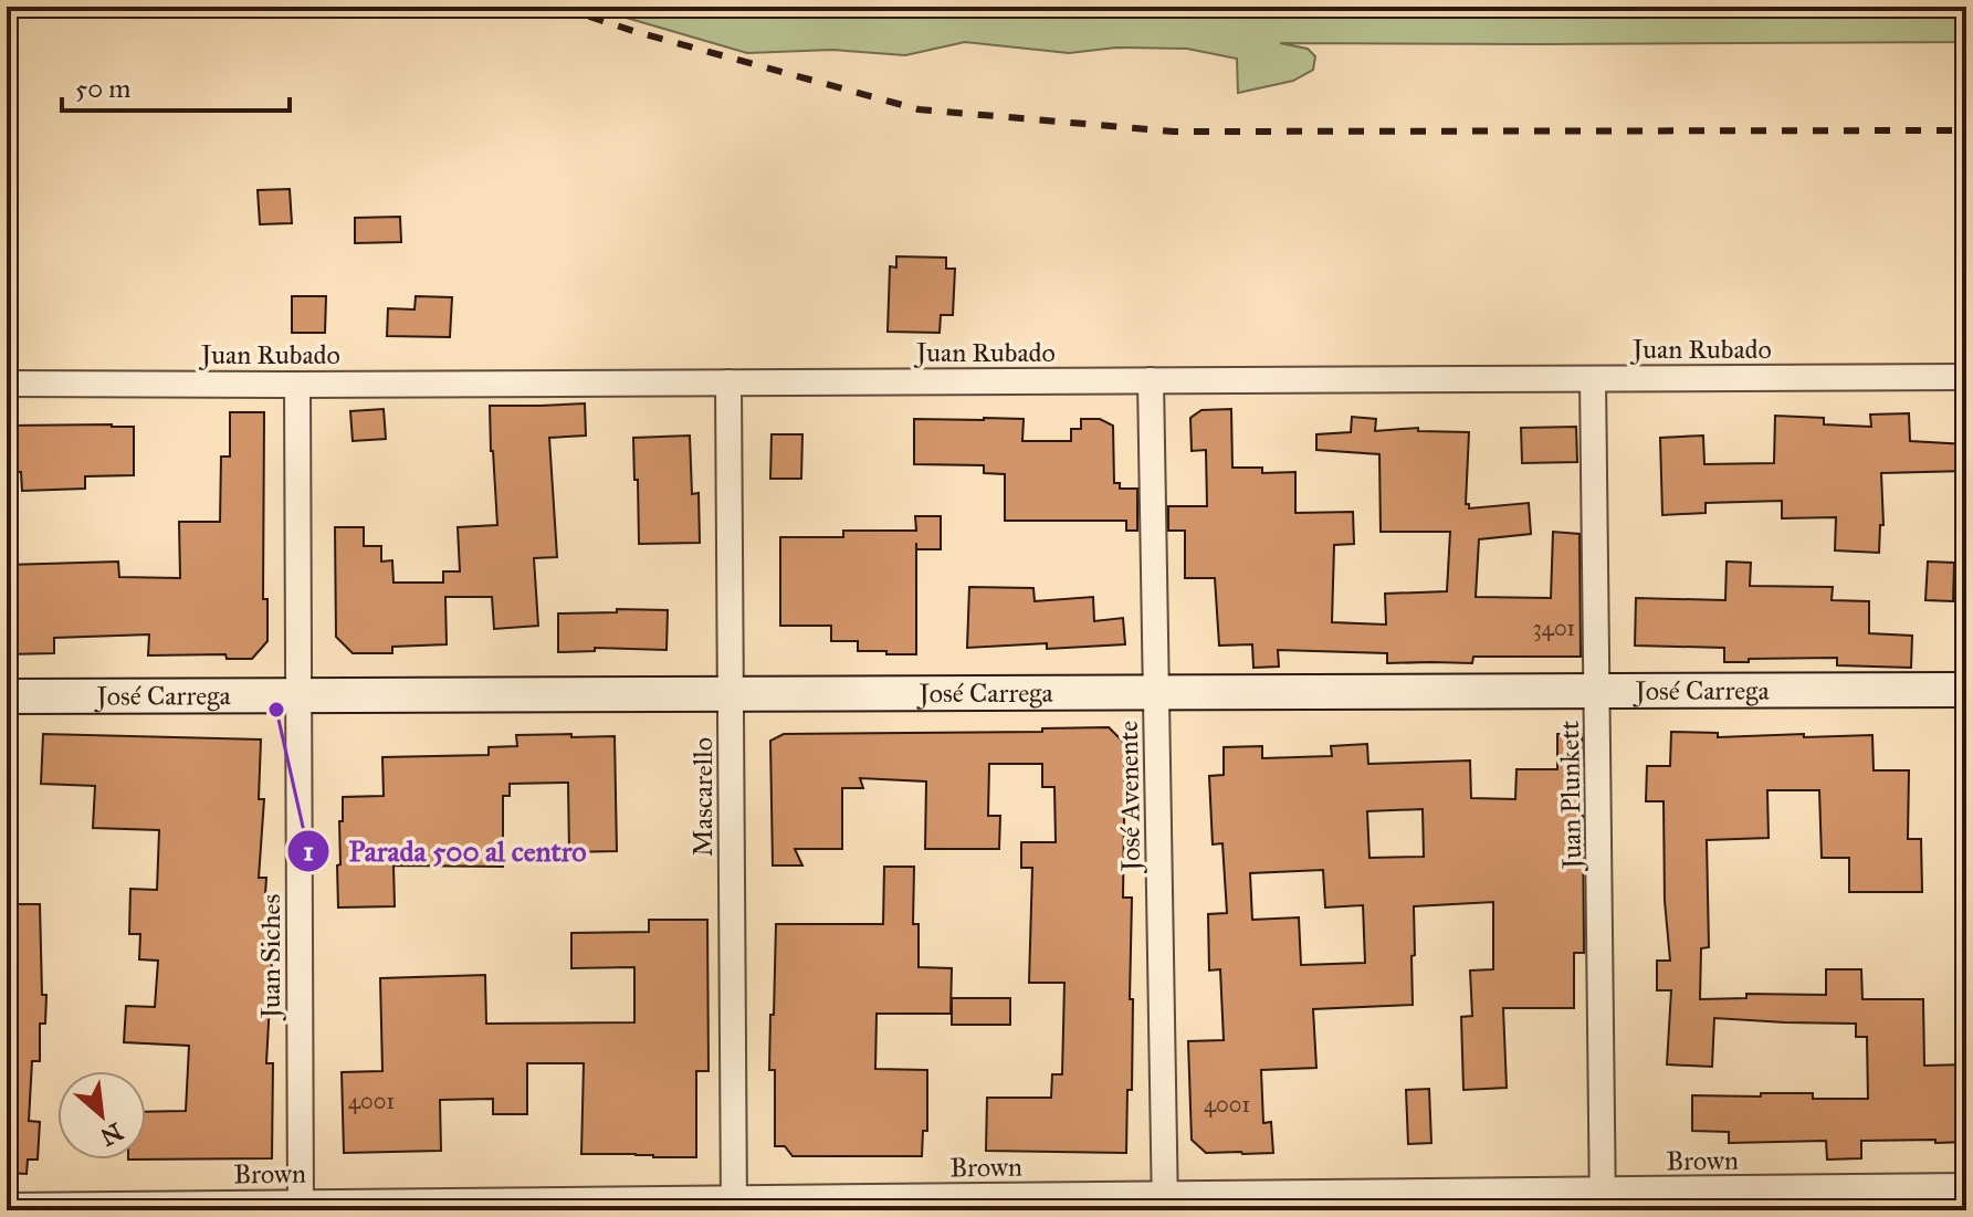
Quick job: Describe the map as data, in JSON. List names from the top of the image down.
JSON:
{
  "streets": {
    "main road": ["José Carrega"],
    "street": [
      "Juan Rubado",
      "Juan Plunkett",
      "José Avenente",
      "Mascarello",
      "Juan Siches",
      "Brown"
    ]
  },
  "crossings": [
    ["Juan Rubado", "Juan Plunkett"],
    ["Juan Rubado", "José Avenente"],
    ["Juan Rubado", "Mascarello"],
    ["Juan Rubado", "Juan Siches"],
    ["José Carrega", "Juan Plunkett"],
    ["José Carrega", "José Avenente"],
    ["José Carrega", "Mascarello"],
    ["José Carrega", "Juan Siches"],
    ["Juan Plunkett", "Brown"],
    ["José Avenente", "Brown"],
    ["Mascarello", "Brown"],
    ["Juan Siches", "Brown"]
  ],
  "places": ["Parada 500 al centro"],
  "house_numbers": ["3401", "4001", "4001"],
  "scale_bar": "50 m",
  "north": "bottom right"
}
